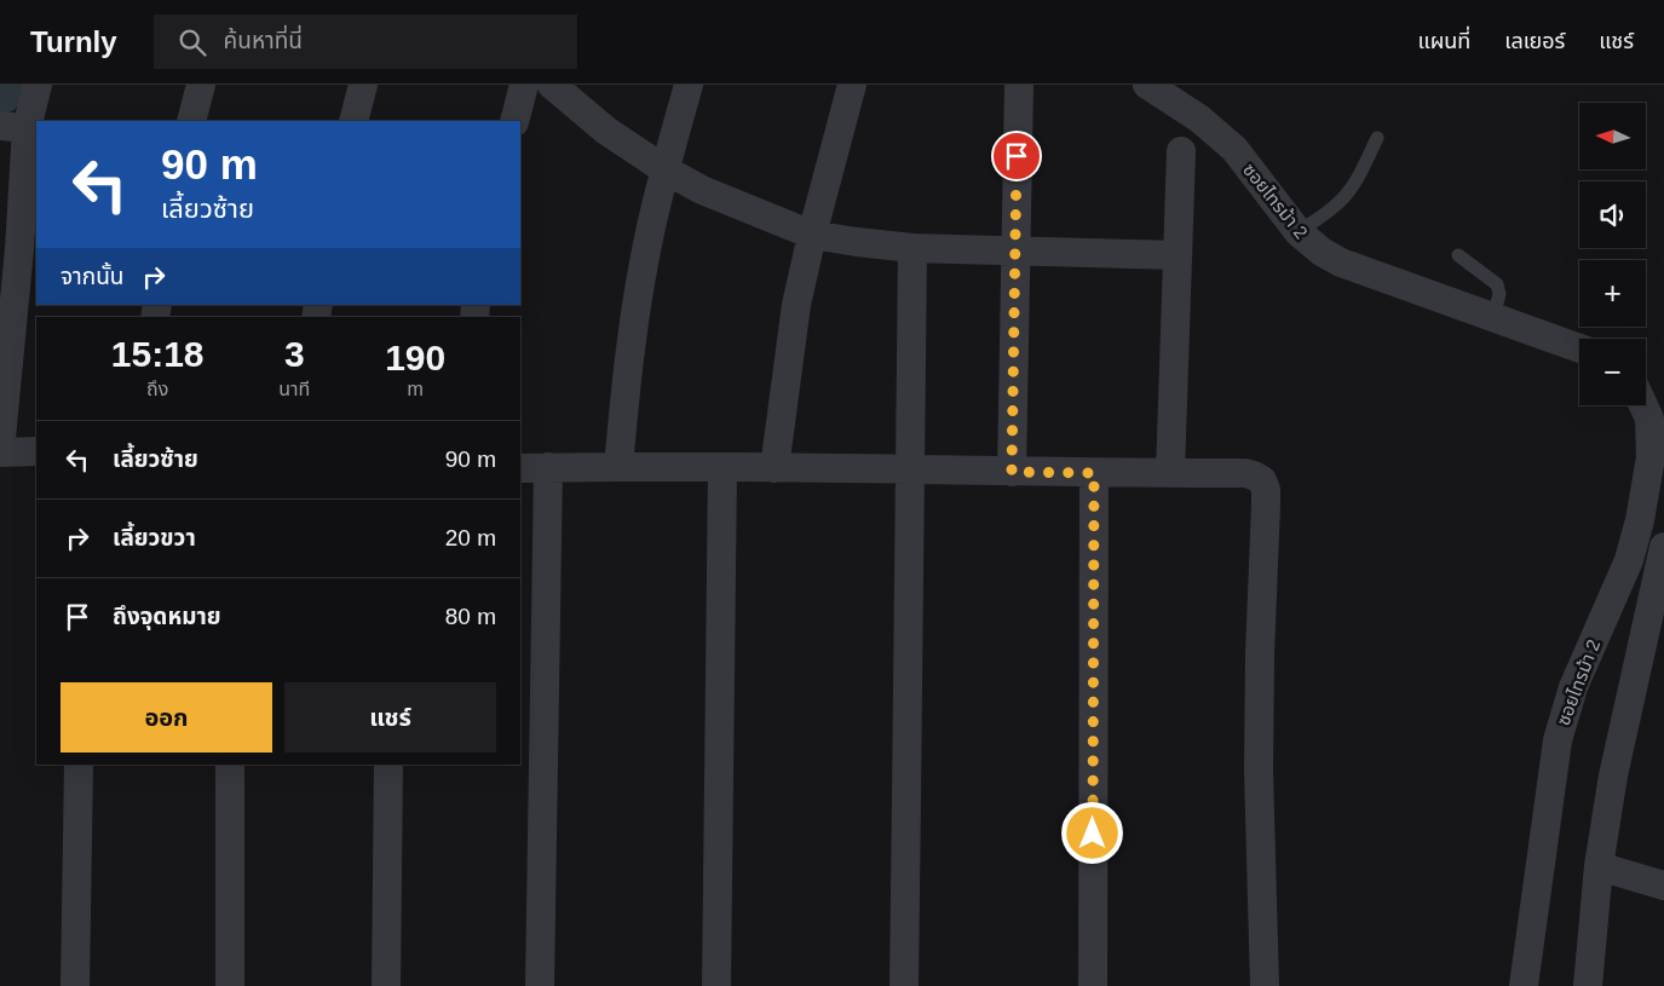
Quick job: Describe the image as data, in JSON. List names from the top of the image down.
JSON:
{
  "streets": {
    "street": ["ซอยไทรม้า 2"]
  },
  "north": "left",
  "page": {
    "header": "Turnly",
    "search": "ค้นหาที่นี่",
    "nav": ["แผนที่", "เลเยอร์", "แชร์"],
    "map_buttons": ["+", "−"],
    "turn": ["90 m", "เลี้ยวซ้าย"],
    "then": "จากนั้น",
    "eta": [
      "15:18",
      "ถึง",
      "3",
      "นาที",
      "190",
      "m"
    ],
    "list": [
      {
        "name": "เลี้ยวซ้าย",
        "value": "90 m"
      },
      {
        "name": "เลี้ยวขวา",
        "value": "20 m"
      },
      {
        "name": "ถึงจุดหมาย",
        "value": "80 m"
      }
    ],
    "buttons": ["ออก", "แชร์"]
  }
}
